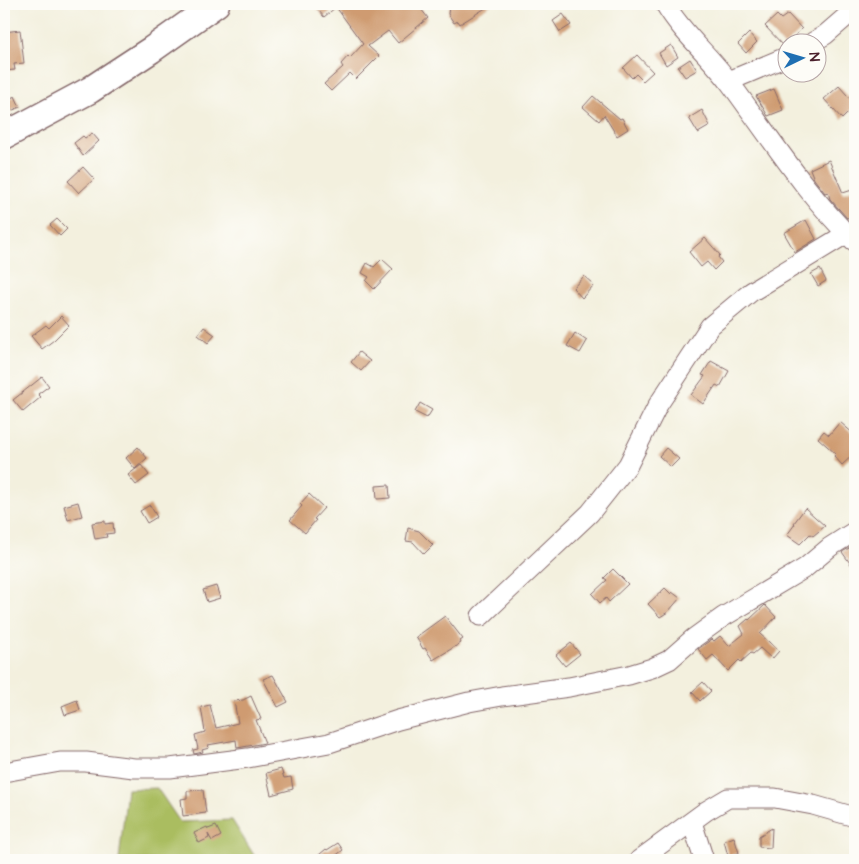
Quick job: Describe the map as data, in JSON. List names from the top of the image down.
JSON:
{
  "north": "right"
}
